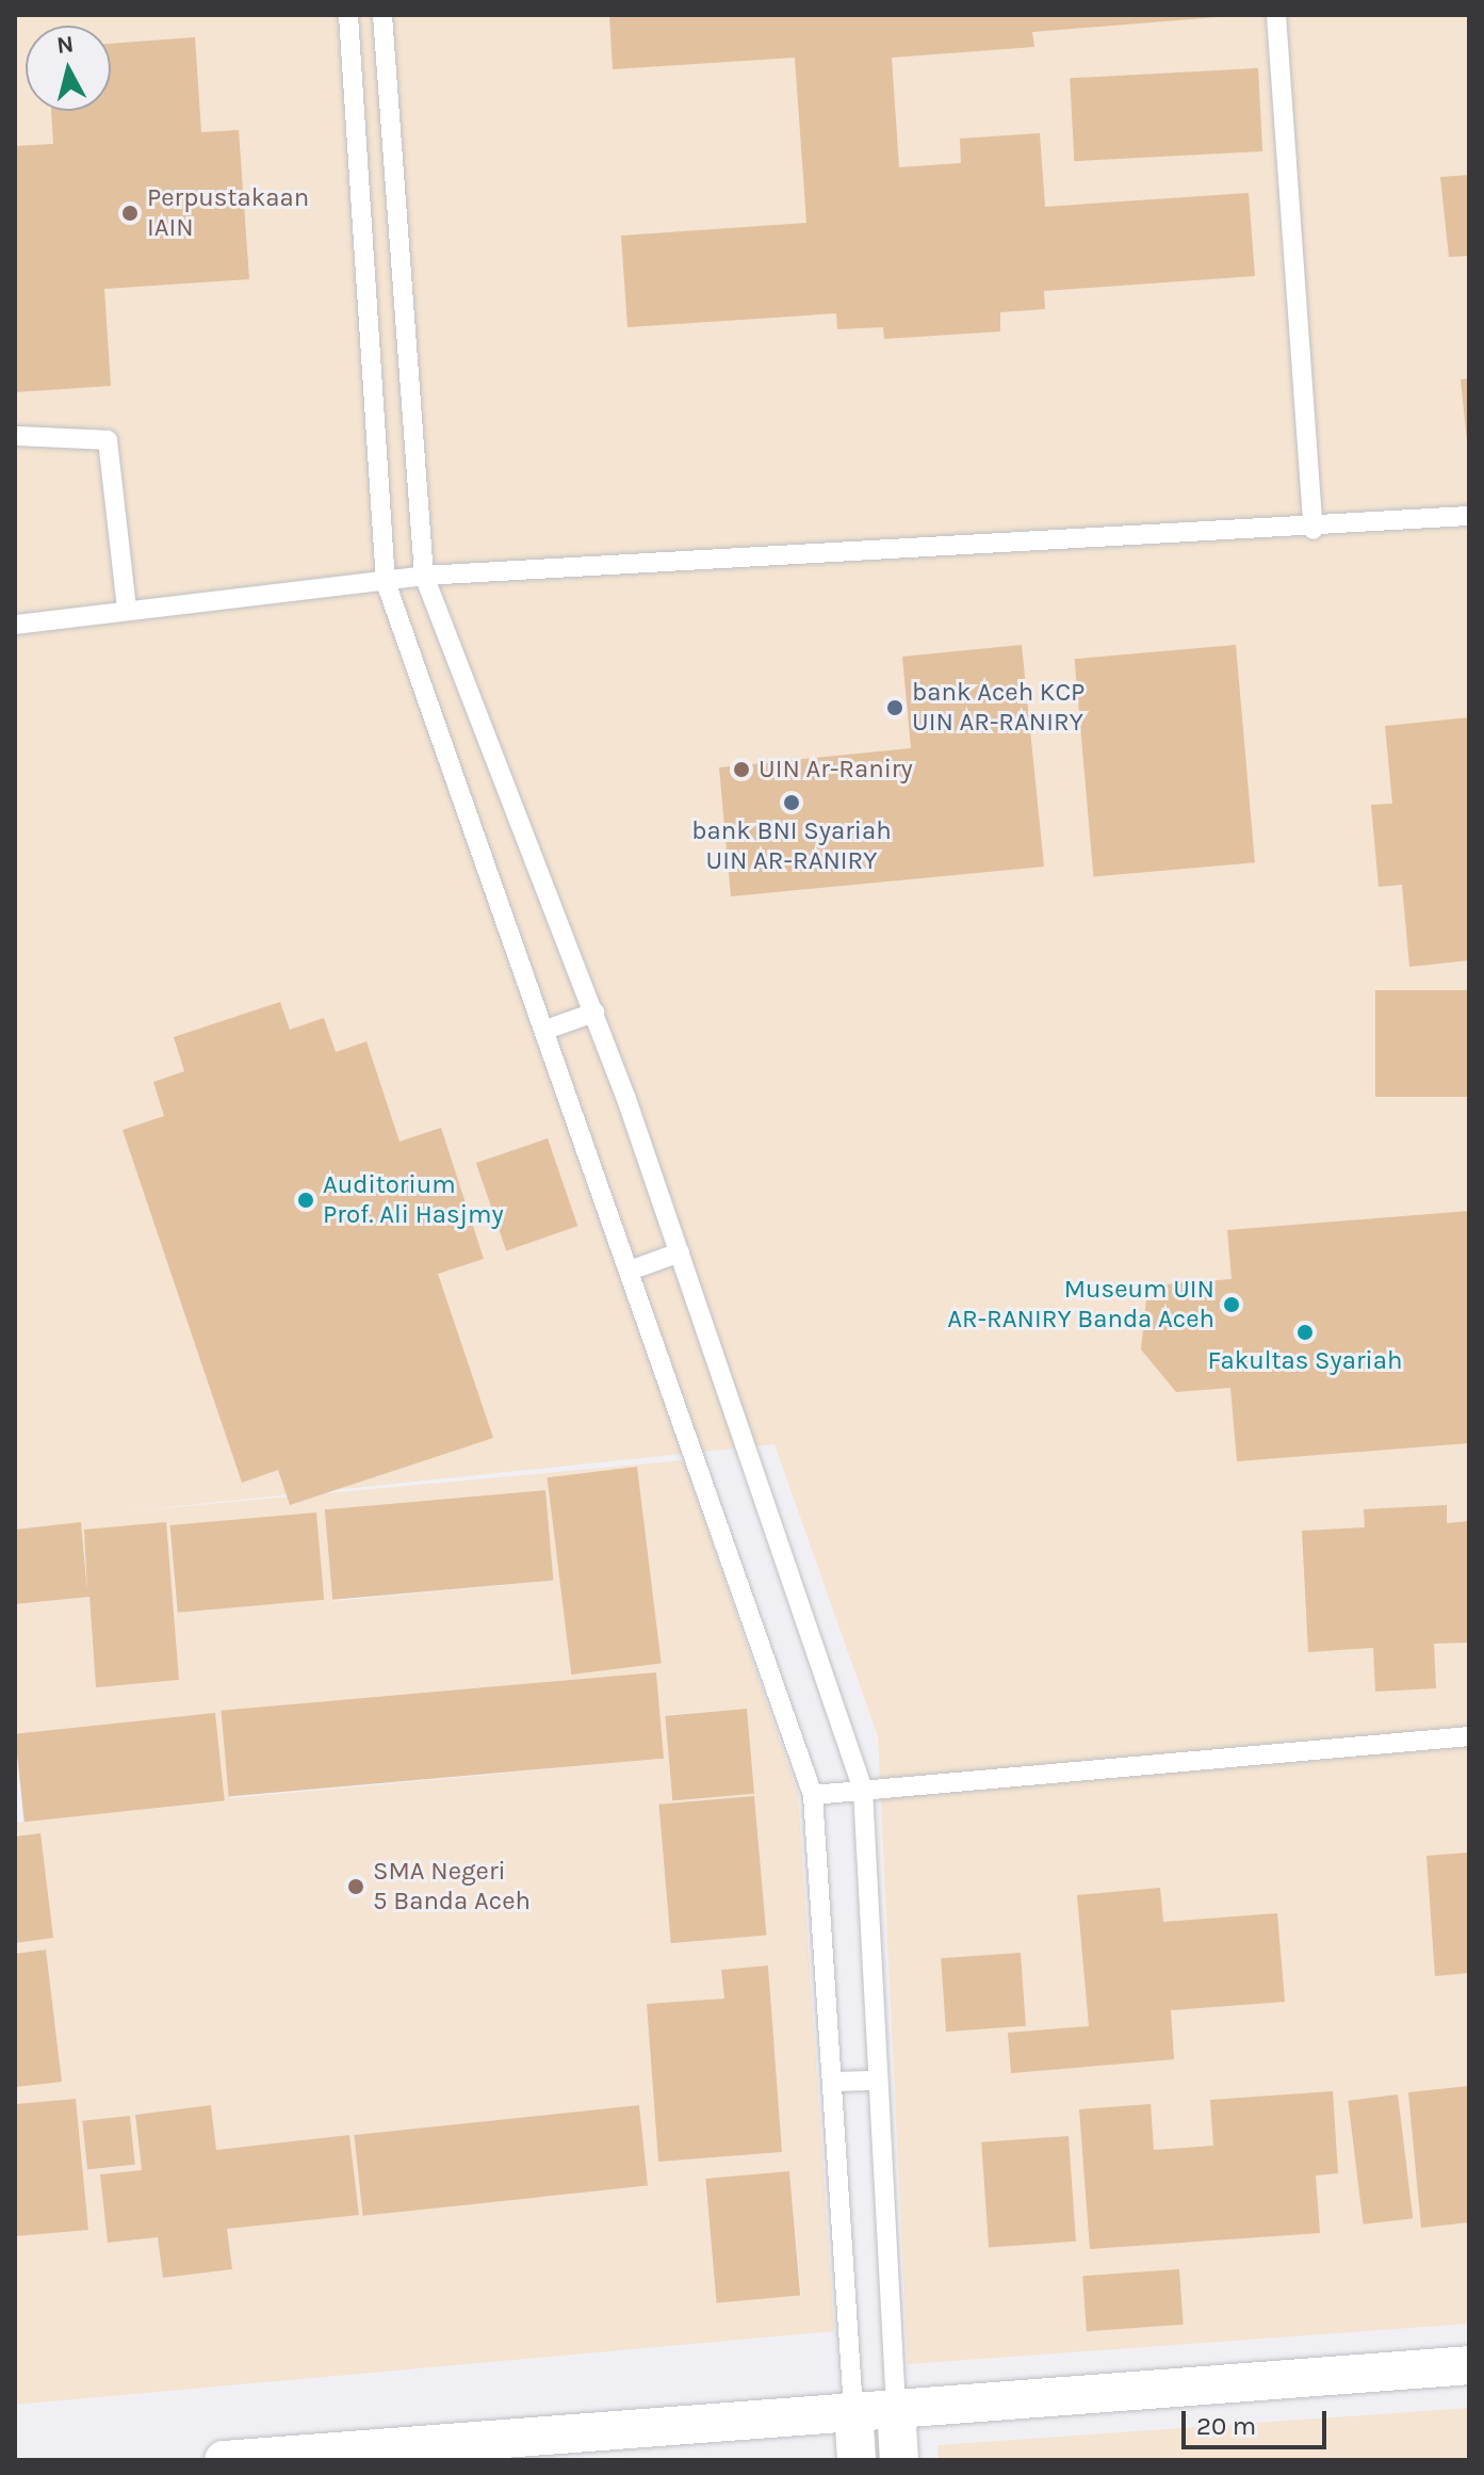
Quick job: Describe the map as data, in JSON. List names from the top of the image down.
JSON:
{
  "places": [
    "Perpustakaan IAIN",
    "bank Aceh KCP UIN AR-RANIRY",
    "UIN Ar-Raniry",
    "bank BNI Syariah UIN AR-RANIRY",
    "Auditorium Prof. Ali Hasjmy",
    "Museum UIN AR-RANIRY Banda Aceh",
    "Fakultas Syariah",
    "SMA Negeri 5 Banda Aceh"
  ],
  "scale_bar": "20 m",
  "north": "top"
}
